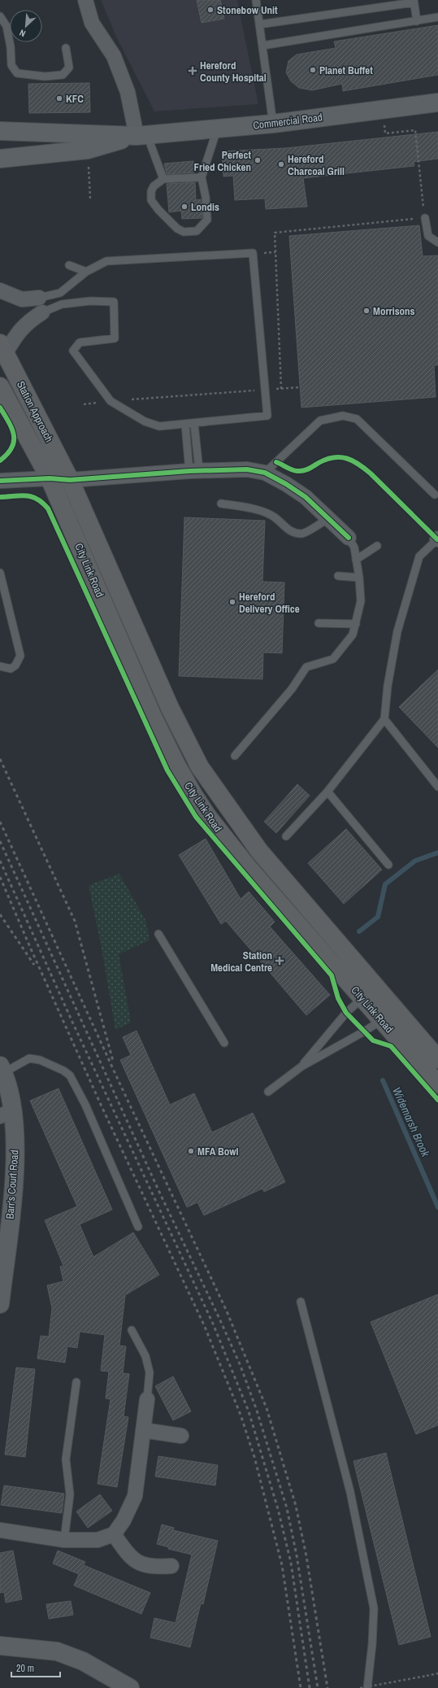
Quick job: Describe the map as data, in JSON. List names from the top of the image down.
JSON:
{
  "streets": {
    "highway": ["Station Approach", "City Link Road"],
    "main road": ["Commercial Road"],
    "street": ["Barr's Court Road"]
  },
  "crossings": [
    ["Station Approach", "City Link Road"]
  ],
  "water": ["Widemarsh Brook"],
  "places": {
    "other": [
      "Stonebow Unit",
      "Planet Buffet",
      "KFC",
      "Perfect Fried Chicken",
      "Hereford Charcoal Grill",
      "Londis",
      "Morrisons",
      "Hereford Delivery Office",
      "MFA Bowl"
    ],
    "health": ["Hereford County Hospital", "Station Medical Centre"]
  },
  "scale_bar": "20 m",
  "north": "bottom left"
}
